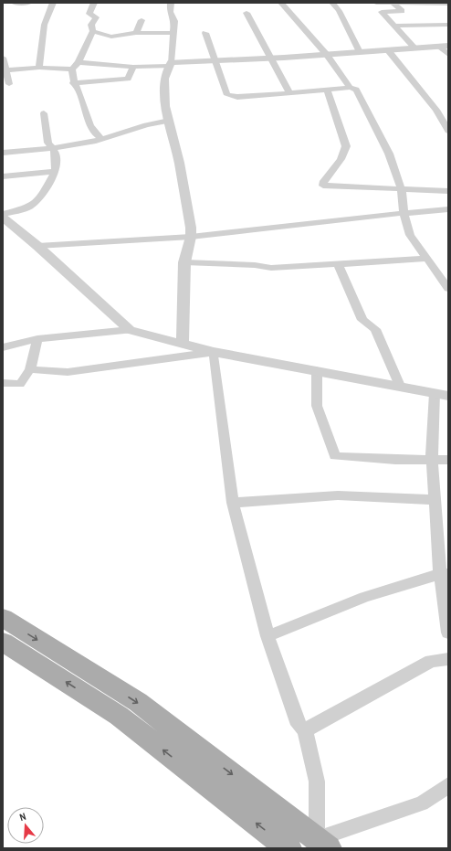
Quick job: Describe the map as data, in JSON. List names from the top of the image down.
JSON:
{
  "north": "top"
}
